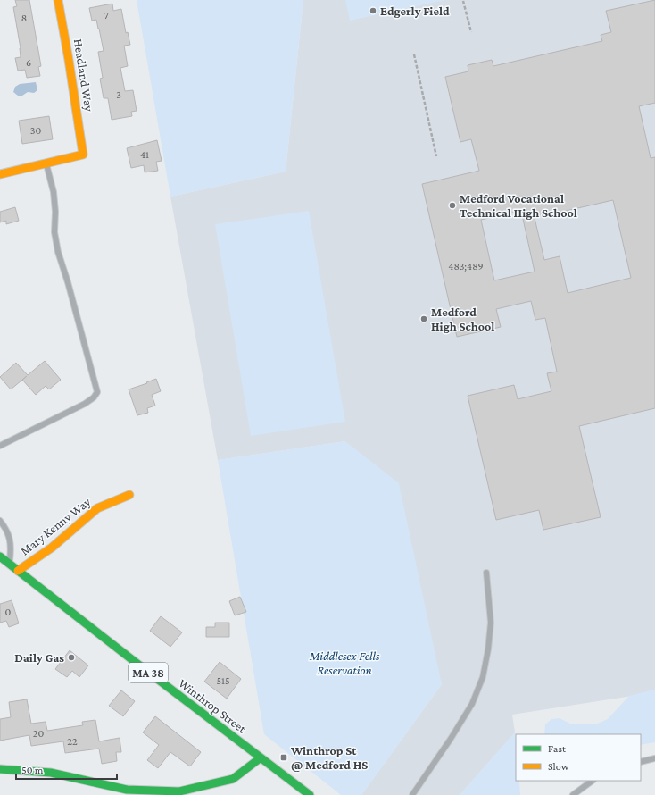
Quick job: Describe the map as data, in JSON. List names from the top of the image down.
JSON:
{
  "streets": {
    "street": [
      "Headland Way",
      "Mary Kenny Way",
      "MA 38",
      "Winthrop Street"
    ]
  },
  "crossings": [
    ["Mary Kenny Way", "Winthrop Street"]
  ],
  "parks": ["Middlesex Fells Reservation"],
  "places": {
    "other": [
      "Edgerly Field",
      "Medford Vocational Technical High School",
      "Medford High School",
      "Daily Gas"
    ],
    "transit": ["Winthrop St @ Medford HS"]
  },
  "house_numbers": [
    "7",
    "8",
    "6",
    "3",
    "30",
    "41",
    "483;489",
    "0",
    "515",
    "20",
    "22"
  ],
  "legend": ["Fast", "Slow"],
  "scale_bar": "50 m"
}
